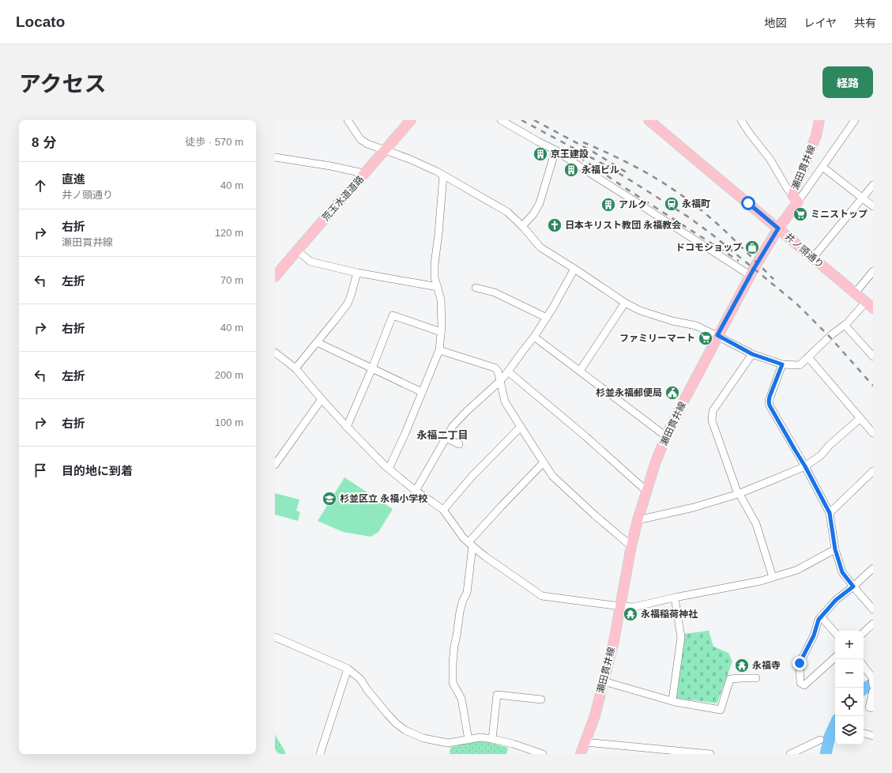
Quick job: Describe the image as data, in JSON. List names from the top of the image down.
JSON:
{
  "streets": {
    "main road": ["瀬田貫井線", "荒玉水道道路", "井ノ頭通り"]
  },
  "crossings": [
    ["瀬田貫井線", "井ノ頭通り"]
  ],
  "districts": ["永福二丁目"],
  "places": {
    "building": ["京王建設", "永福ビル", "アルク"],
    "station": ["永福町"],
    "supermarket": ["ミニストップ", "ファミリーマート"],
    "church": ["日本キリスト教団 永福教会"],
    "shop": ["ドコモショップ"],
    "public building": ["杉並永福郵便局"],
    "school or university": ["杉並区立 永福小学校"],
    "temple": ["永福稲荷神社", "永福寺"]
  },
  "page": {
    "header": "Locato",
    "nav": ["地図", "レイヤ", "共有"],
    "title": "アクセス",
    "buttons": "経路",
    "heading": ["8 分", "徒歩 · 570 m"],
    "list": [
      ["直進", "井ノ頭通り", "40 m"],
      ["右折", "瀬田貫井線", "120 m"],
      ["左折", "70 m"],
      ["右折", "40 m"],
      ["左折", "200 m"],
      ["右折", "100 m"],
      "目的地に到着"
    ],
    "map_buttons": ["+", "−"]
  }
}
